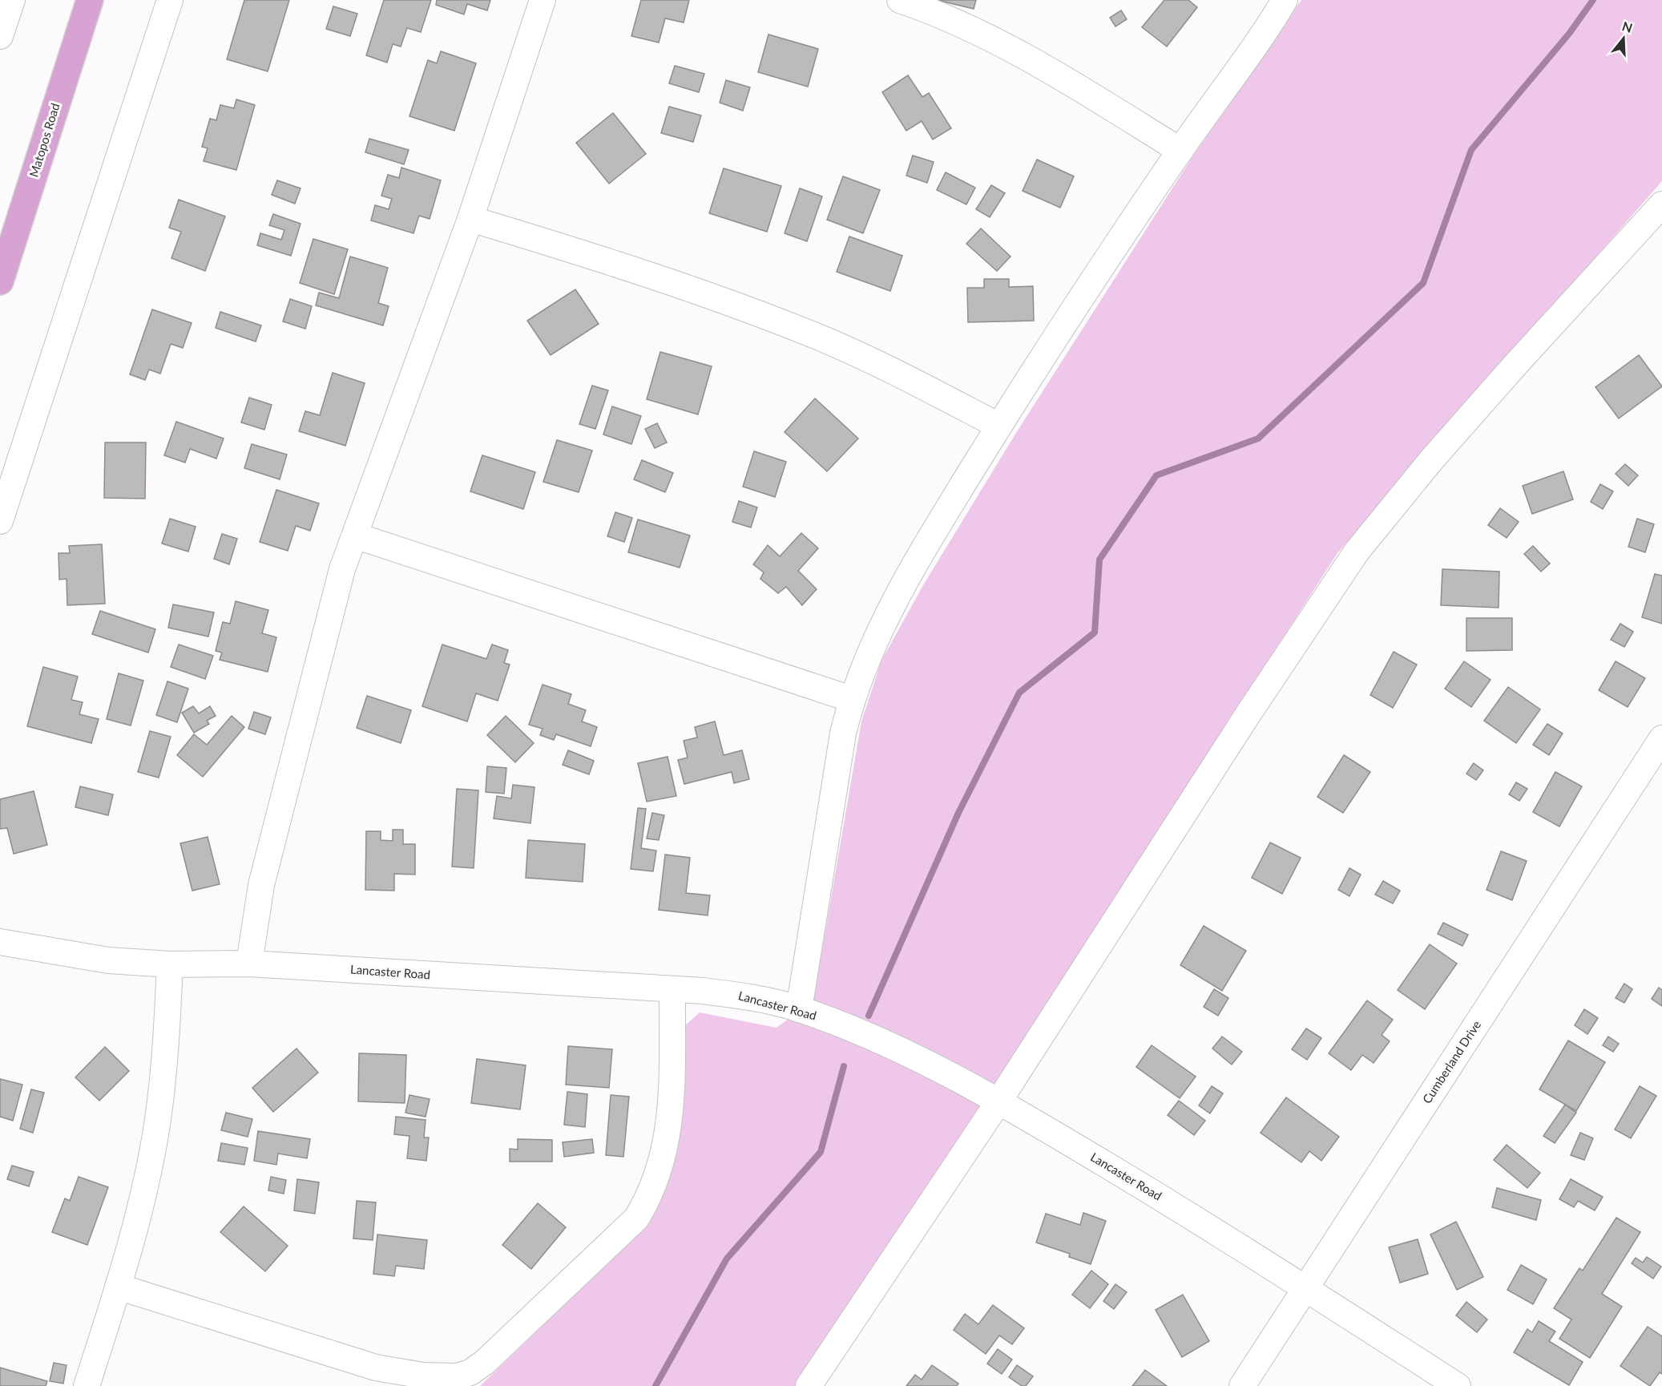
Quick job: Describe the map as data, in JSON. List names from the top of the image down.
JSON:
{
  "streets": {
    "main road": ["Matopos Road"],
    "street": ["Lancaster Road", "Cumberland Drive"]
  },
  "crossings": [
    ["Lancaster Road", "Cumberland Drive"]
  ],
  "north": "top"
}
